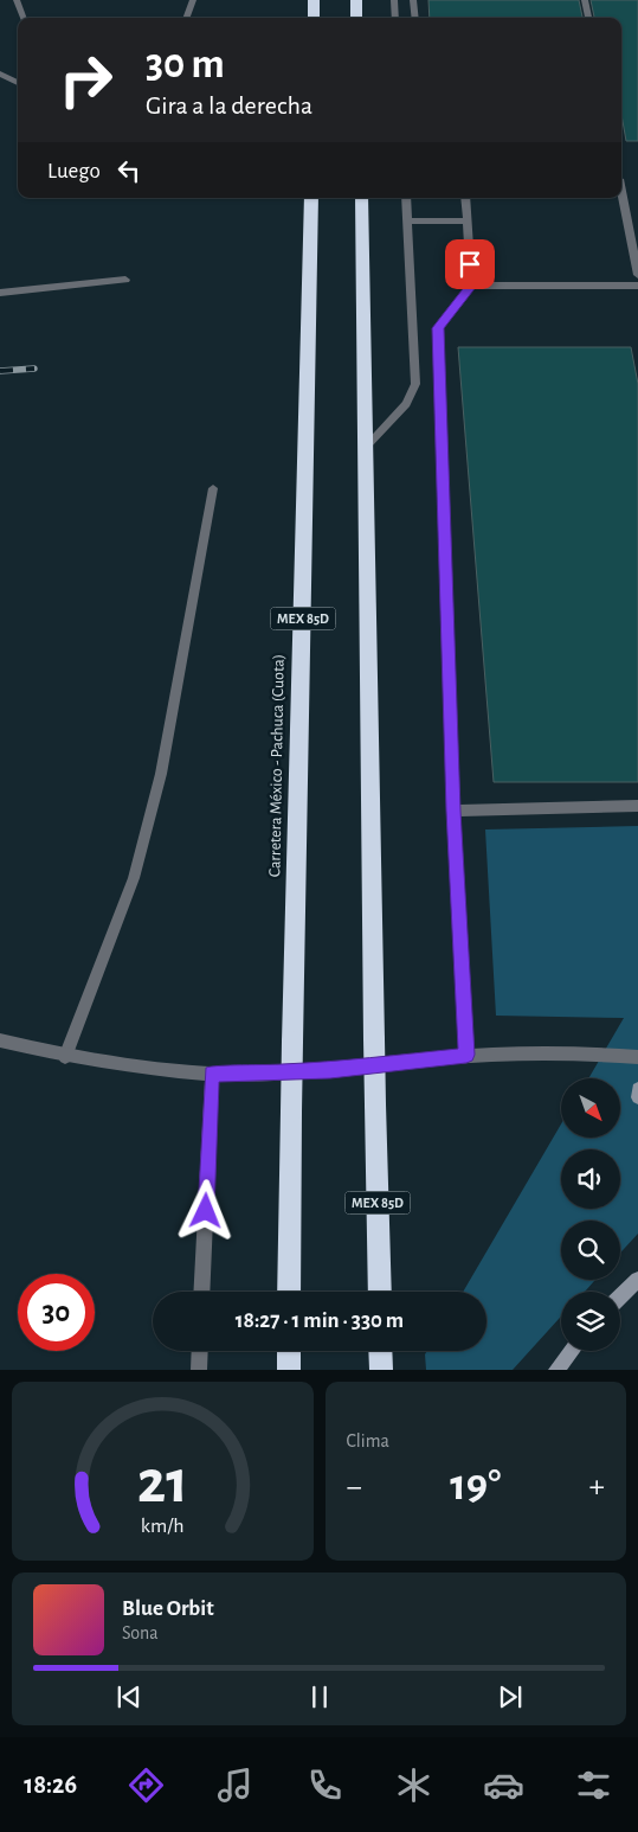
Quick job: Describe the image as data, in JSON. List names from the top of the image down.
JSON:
{
  "streets": {
    "highway": ["MEX 85D", "Carretera México - Pachuca (Cuota)"]
  },
  "north": "bottom right",
  "page": {
    "turn": ["30 m", "Gira a la derecha"],
    "then": "Luego",
    "limit": "30",
    "trip": "18:27 · 1 min · 330 m",
    "tile": "Clima",
    "heat": ["−", "19°", "+"],
    "song": ["Blue Orbit", "Sona"],
    "tabs": "18:26",
    "gauge": ["21", "km/h"]
  }
}
